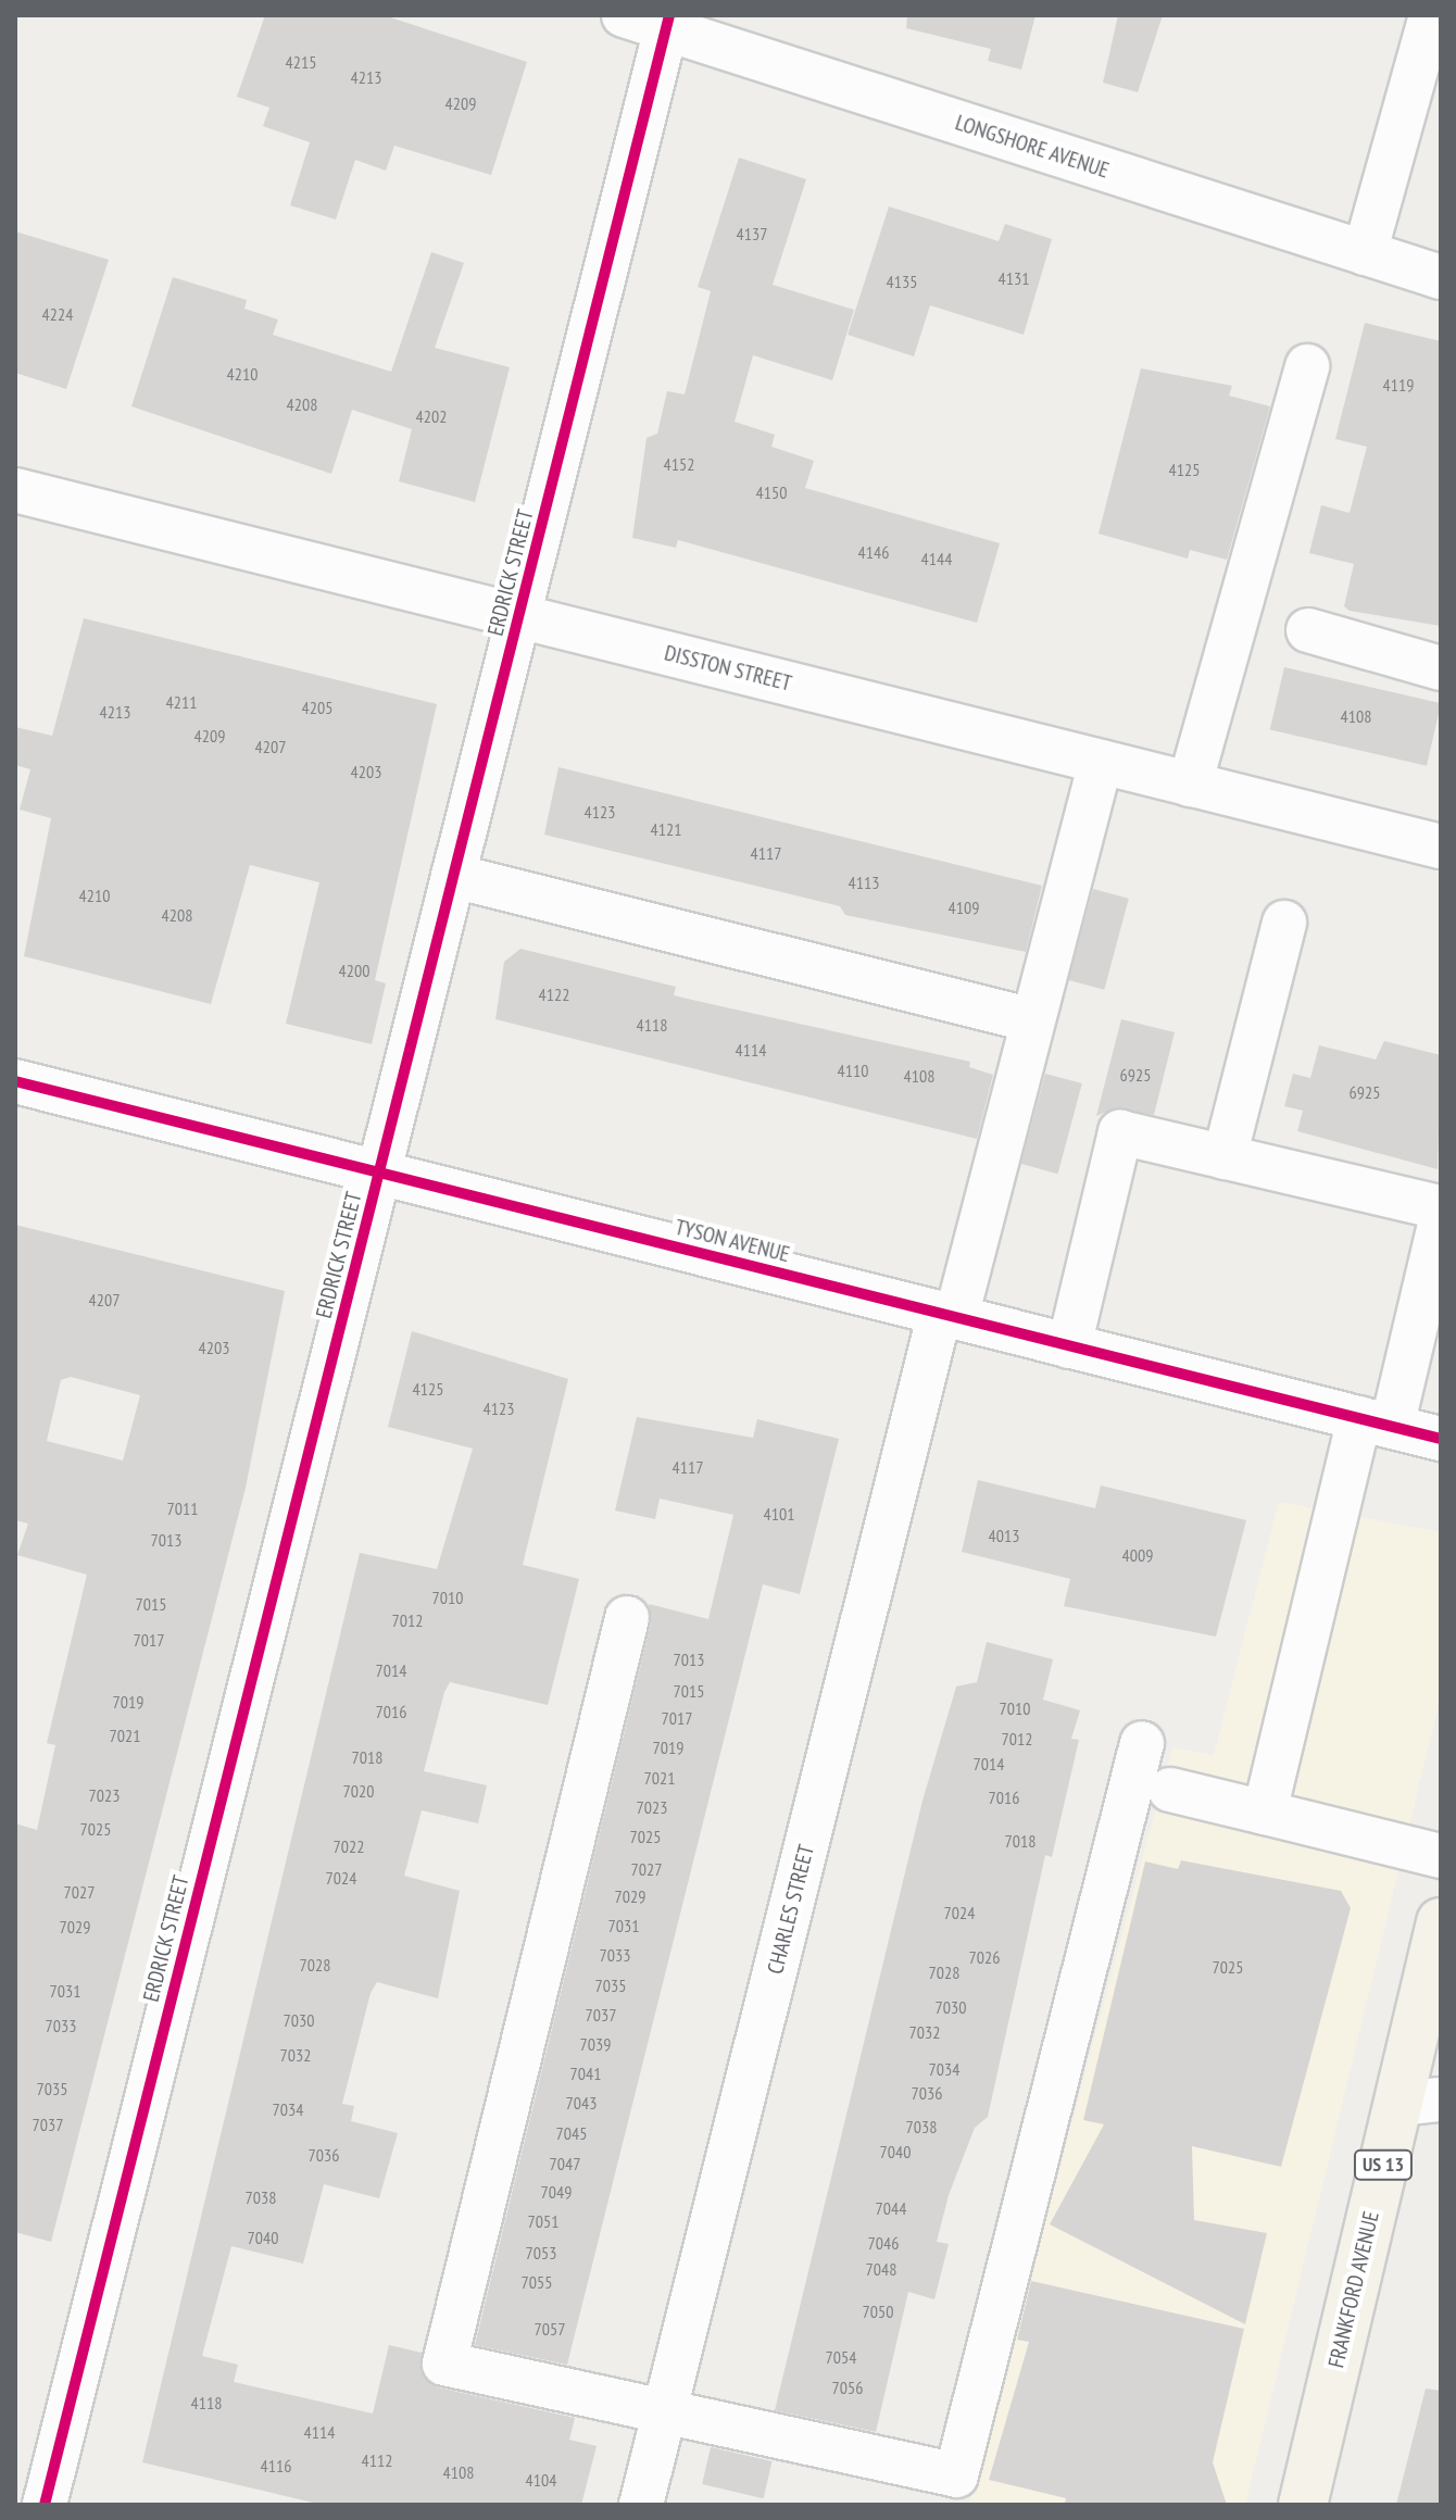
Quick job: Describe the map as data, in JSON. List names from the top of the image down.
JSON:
{
  "streets": {
    "main road": ["US 13", "FRANKFORD AVENUE"],
    "street": [
      "LONGSHORE AVENUE",
      "ERDRICK STREET",
      "DISSTON STREET",
      "TYSON AVENUE",
      "CHARLES STREET"
    ]
  },
  "crossings": [
    ["LONGSHORE AVENUE", "ERDRICK STREET"],
    ["ERDRICK STREET", "DISSTON STREET"],
    ["ERDRICK STREET", "TYSON AVENUE"],
    ["DISSTON STREET", "CHARLES STREET"],
    ["TYSON AVENUE", "CHARLES STREET"]
  ],
  "house_numbers": [
    "4215",
    "4213",
    "4209",
    "4137",
    "4131",
    "4135",
    "4224",
    "4210",
    "4119",
    "4208",
    "4202",
    "4152",
    "4125",
    "4150",
    "4146",
    "4144",
    "4211",
    "4205",
    "4213",
    "4108",
    "4209",
    "4207",
    "4203",
    "4123",
    "4121",
    "4117",
    "4113",
    "4210",
    "4109",
    "4208",
    "4200",
    "4122",
    "4118",
    "4114",
    "4110",
    "6925",
    "4108",
    "6925",
    "4207",
    "4203",
    "4125",
    "4123",
    "4117",
    "7011",
    "4101",
    "4013",
    "7013",
    "4009",
    "7010",
    "7015",
    "7012",
    "7017",
    "7013",
    "7014",
    "7015",
    "7019",
    "7010",
    "7016",
    "7017",
    "7021",
    "7012",
    "7019",
    "7018",
    "7014",
    "7021",
    "7020",
    "7023",
    "7016",
    "7023",
    "7025",
    "7025",
    "7018",
    "7022",
    "7027",
    "7024",
    "7027",
    "7029",
    "7024",
    "7031",
    "7029",
    "7033",
    "7026",
    "7028",
    "7025",
    "7028",
    "7035",
    "7031",
    "7030",
    "7037",
    "7030",
    "7033",
    "7032",
    "7039",
    "7032",
    "7034",
    "7041",
    "7035",
    "7036",
    "7043",
    "7034",
    "7037",
    "7038",
    "7045",
    "7040",
    "7036",
    "7047",
    "7049",
    "7038",
    "7044",
    "7051",
    "7040",
    "7046",
    "7053",
    "7048",
    "7055",
    "7050",
    "7057",
    "7054",
    "7056",
    "4118",
    "4114",
    "4112",
    "4116",
    "4108",
    "4104"
  ]
}
